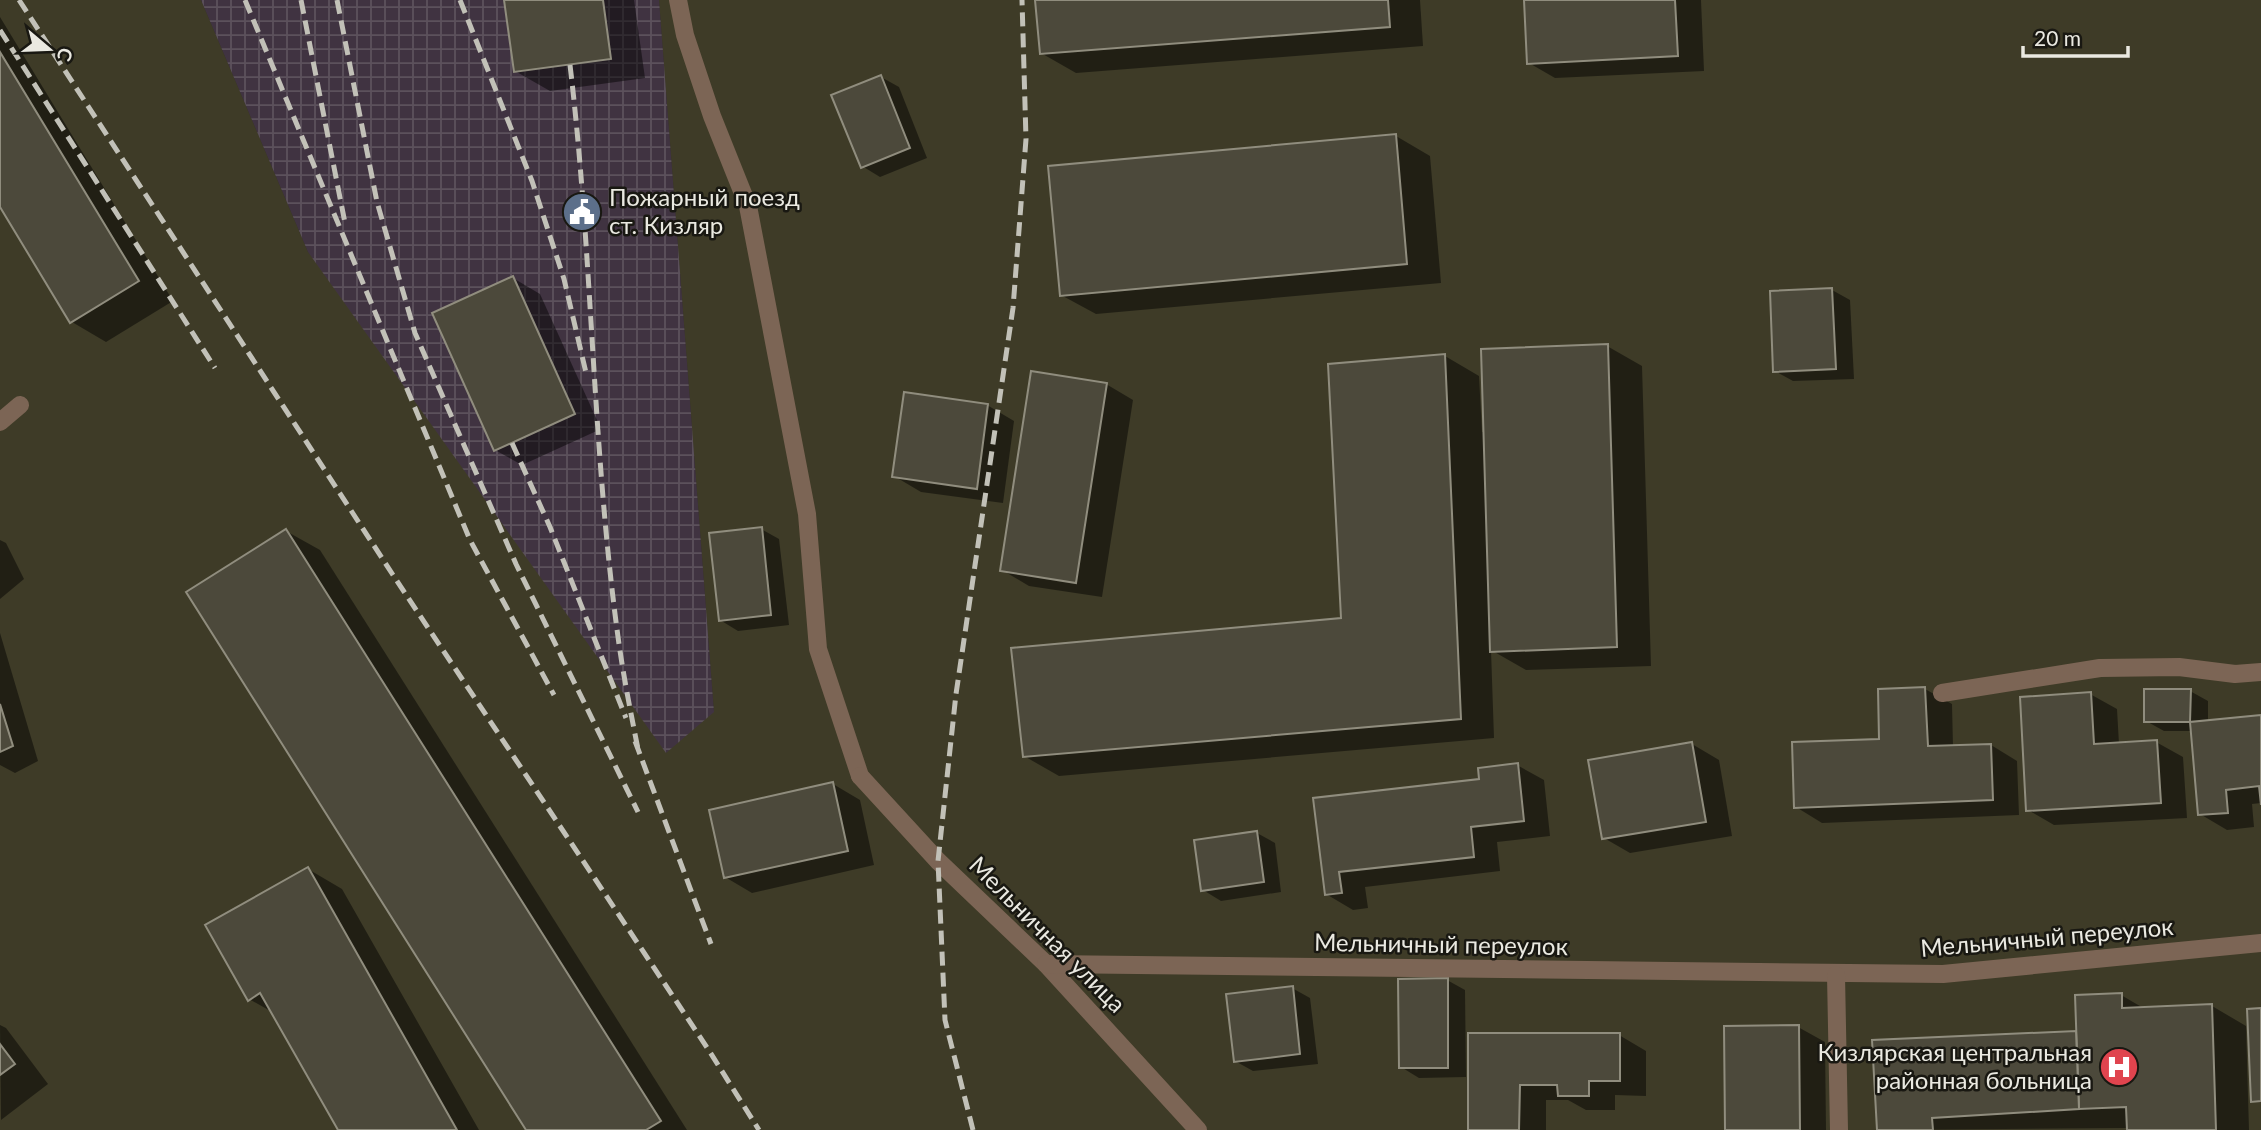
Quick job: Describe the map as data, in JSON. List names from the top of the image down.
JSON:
{
  "streets": {
    "street": ["Мельничная улица", "Мельничный переулок"]
  },
  "crossings": [
    ["Мельничная улица", "Мельничный переулок"]
  ],
  "places": {
    "public building": ["Пожарный поезд ст. Кизляр"],
    "hospital": ["Кизлярская центральная районная больница"]
  },
  "scale_bar": "20 m",
  "north": "right"
}
